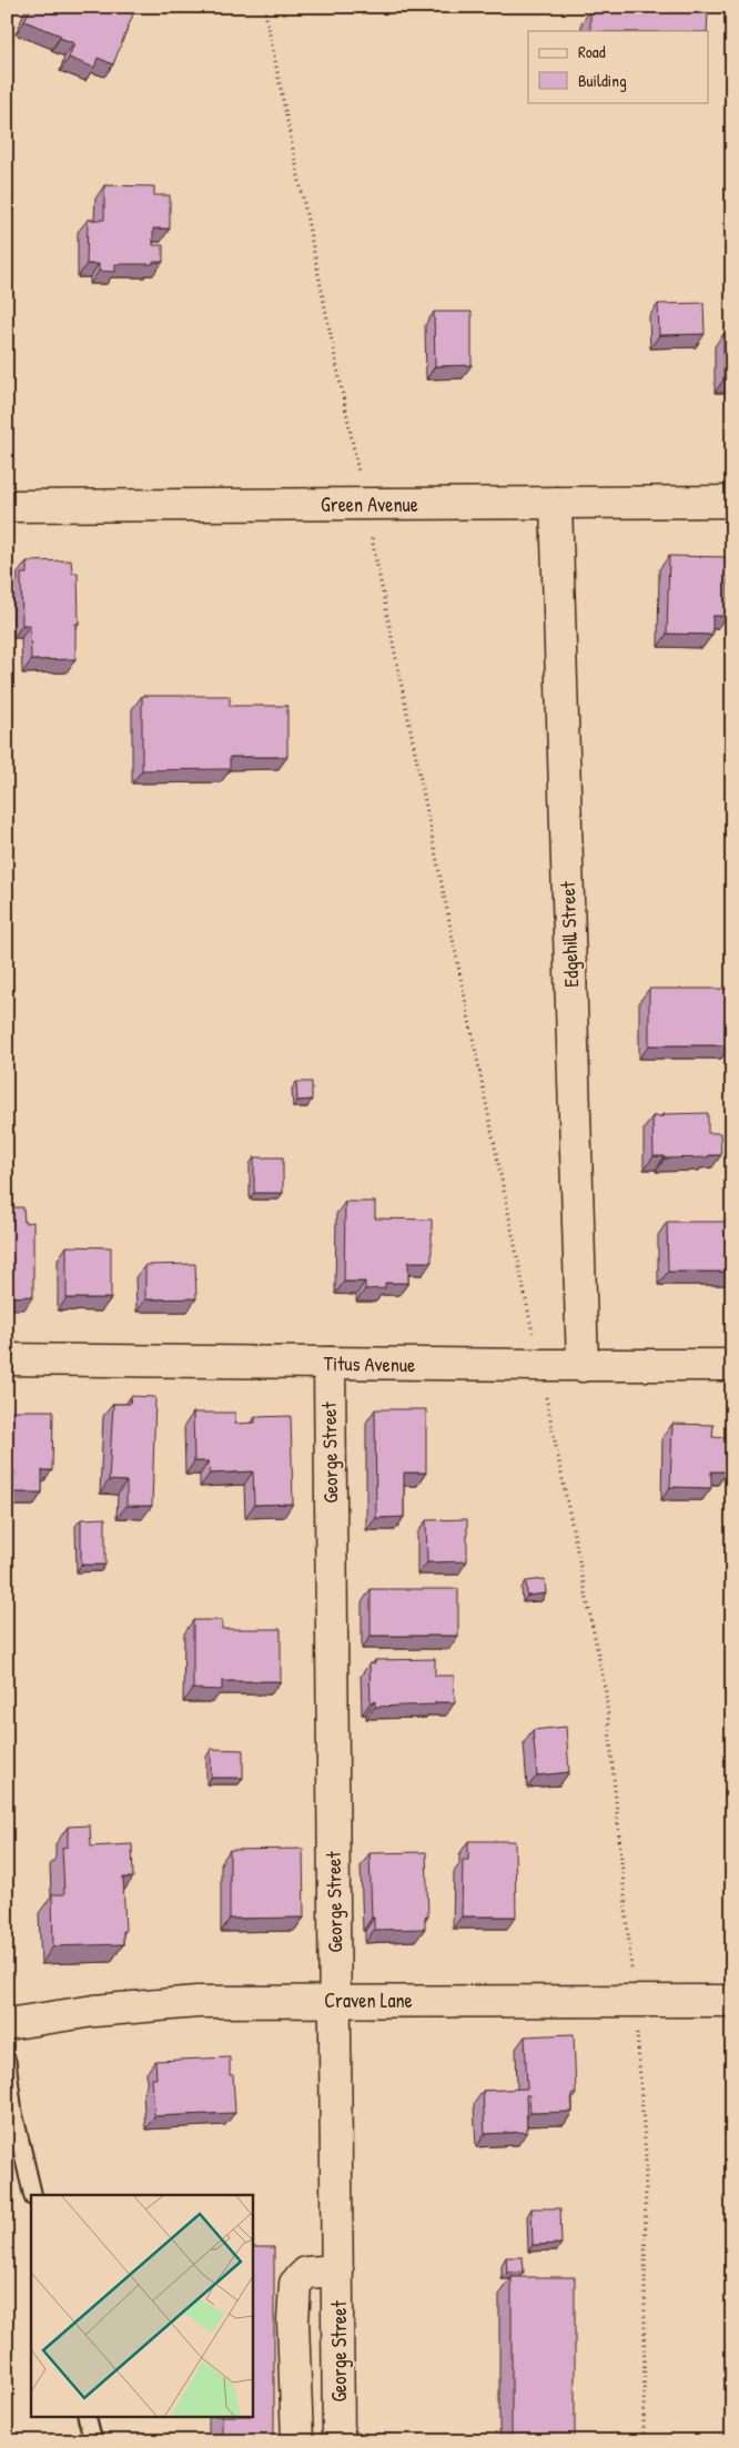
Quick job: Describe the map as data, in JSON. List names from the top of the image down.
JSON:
{
  "streets": {
    "street": [
      "Green Avenue",
      "Edgehill Street",
      "Titus Avenue",
      "George Street",
      "Craven Lane"
    ]
  },
  "crossings": [
    ["Green Avenue", "Edgehill Street"],
    ["Edgehill Street", "Titus Avenue"],
    ["Titus Avenue", "George Street"],
    ["George Street", "Craven Lane"]
  ],
  "legend": ["Road", "Building"]
}
